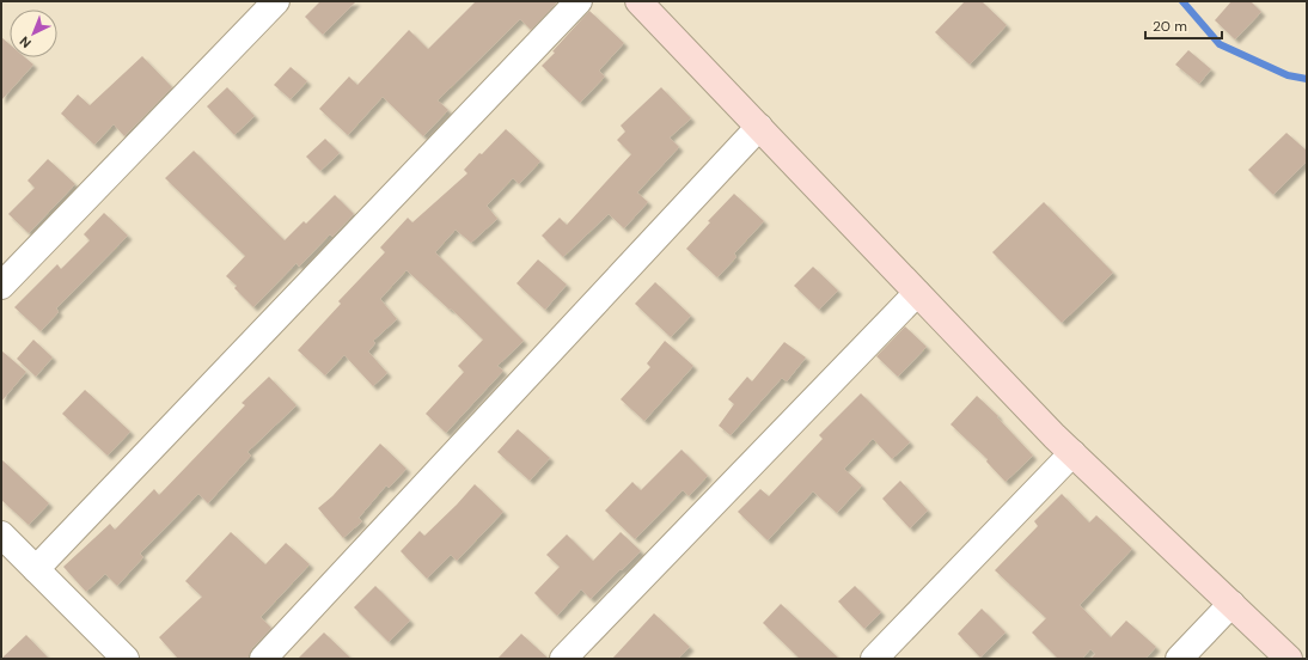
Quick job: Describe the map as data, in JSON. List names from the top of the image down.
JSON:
{
  "scale_bar": "20 m",
  "north": "bottom left"
}
